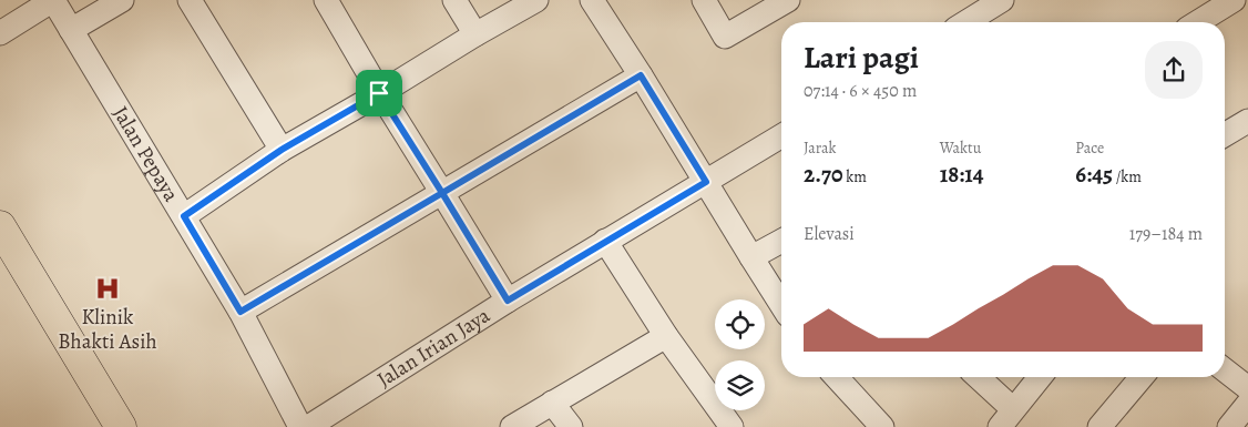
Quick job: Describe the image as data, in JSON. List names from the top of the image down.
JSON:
{
  "streets": {
    "street": ["Jalan Pepaya", "Jalan Irian Jaya"]
  },
  "places": {
    "hospital": ["Klinik Bhakti Asih"]
  },
  "page": {
    "heading": ["Lari pagi", "07:14 · 6 × 450 m"],
    "stats": [
      ["Jarak", "2.70 km"],
      ["Waktu", "18:14"],
      ["Pace", "6:45 /km"]
    ],
    "chart": ["Elevasi", "179–184 m"]
  }
}
